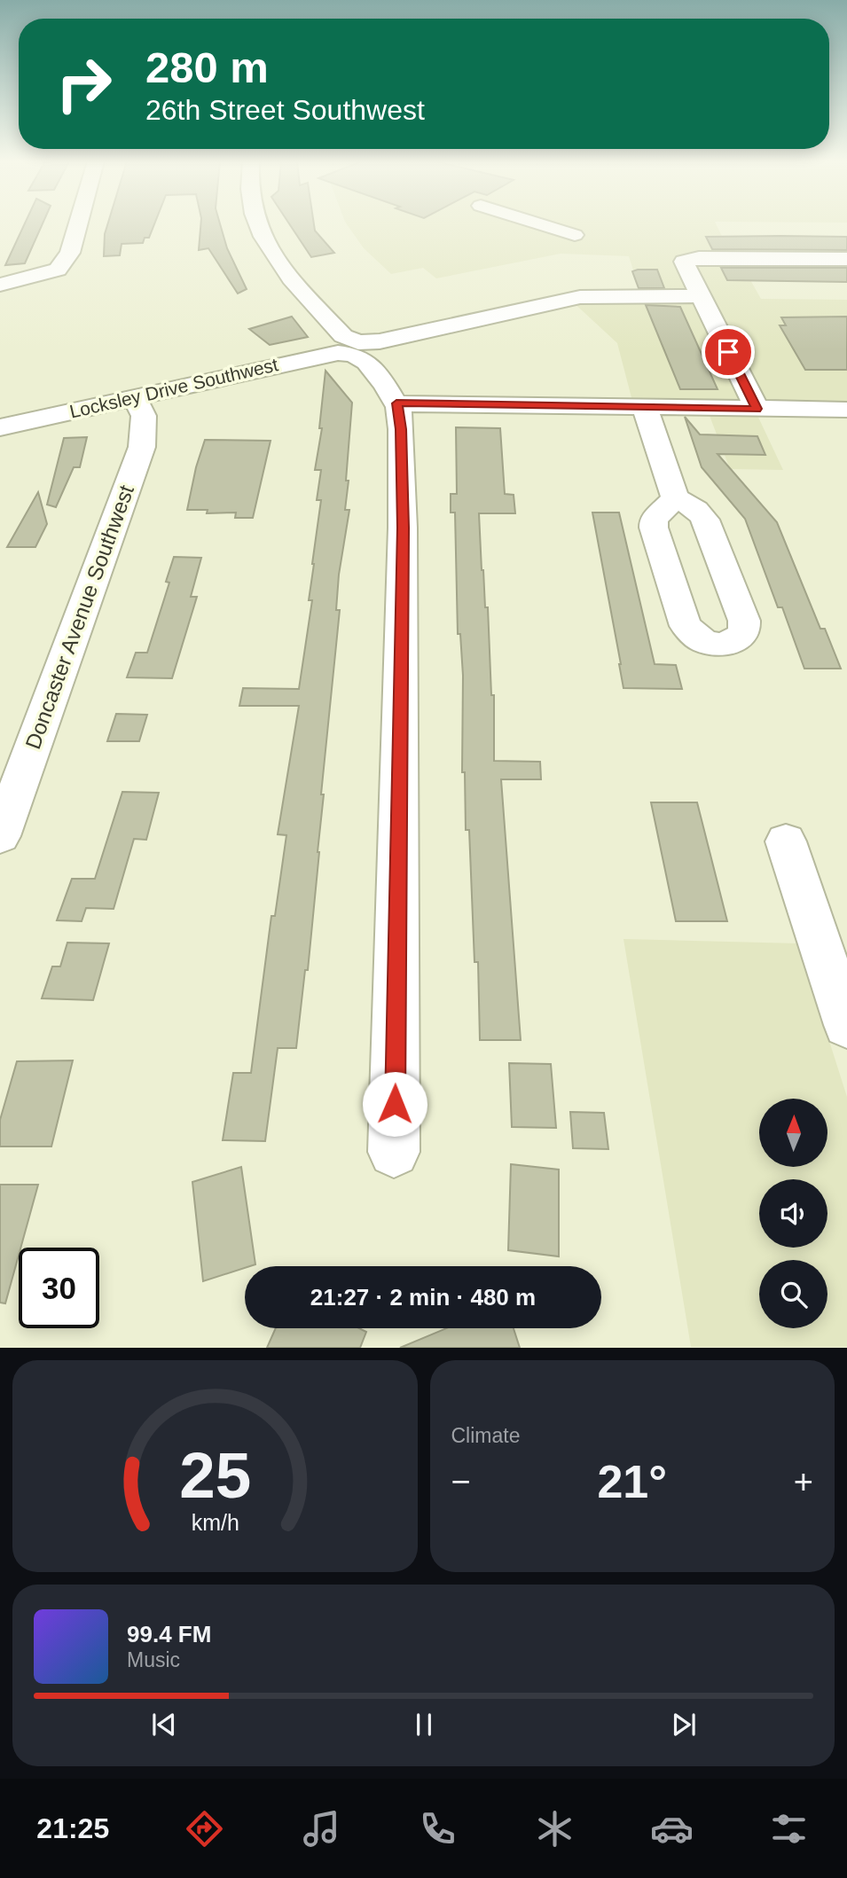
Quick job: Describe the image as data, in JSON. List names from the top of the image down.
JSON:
{
  "streets": {
    "street": ["Locksley Drive Southwest", "Doncaster Avenue Southwest"]
  },
  "crossings": [
    ["Locksley Drive Southwest", "Doncaster Avenue Southwest"]
  ],
  "north": "top",
  "page": {
    "turn": ["280 m", "26th Street Southwest"],
    "limit": "30",
    "trip": "21:27 · 2 min · 480 m",
    "tile": "Climate",
    "heat": ["−", "21°", "+"],
    "song": ["99.4 FM", "Music"],
    "tabs": "21:25",
    "gauge": ["25", "km/h"]
  }
}
